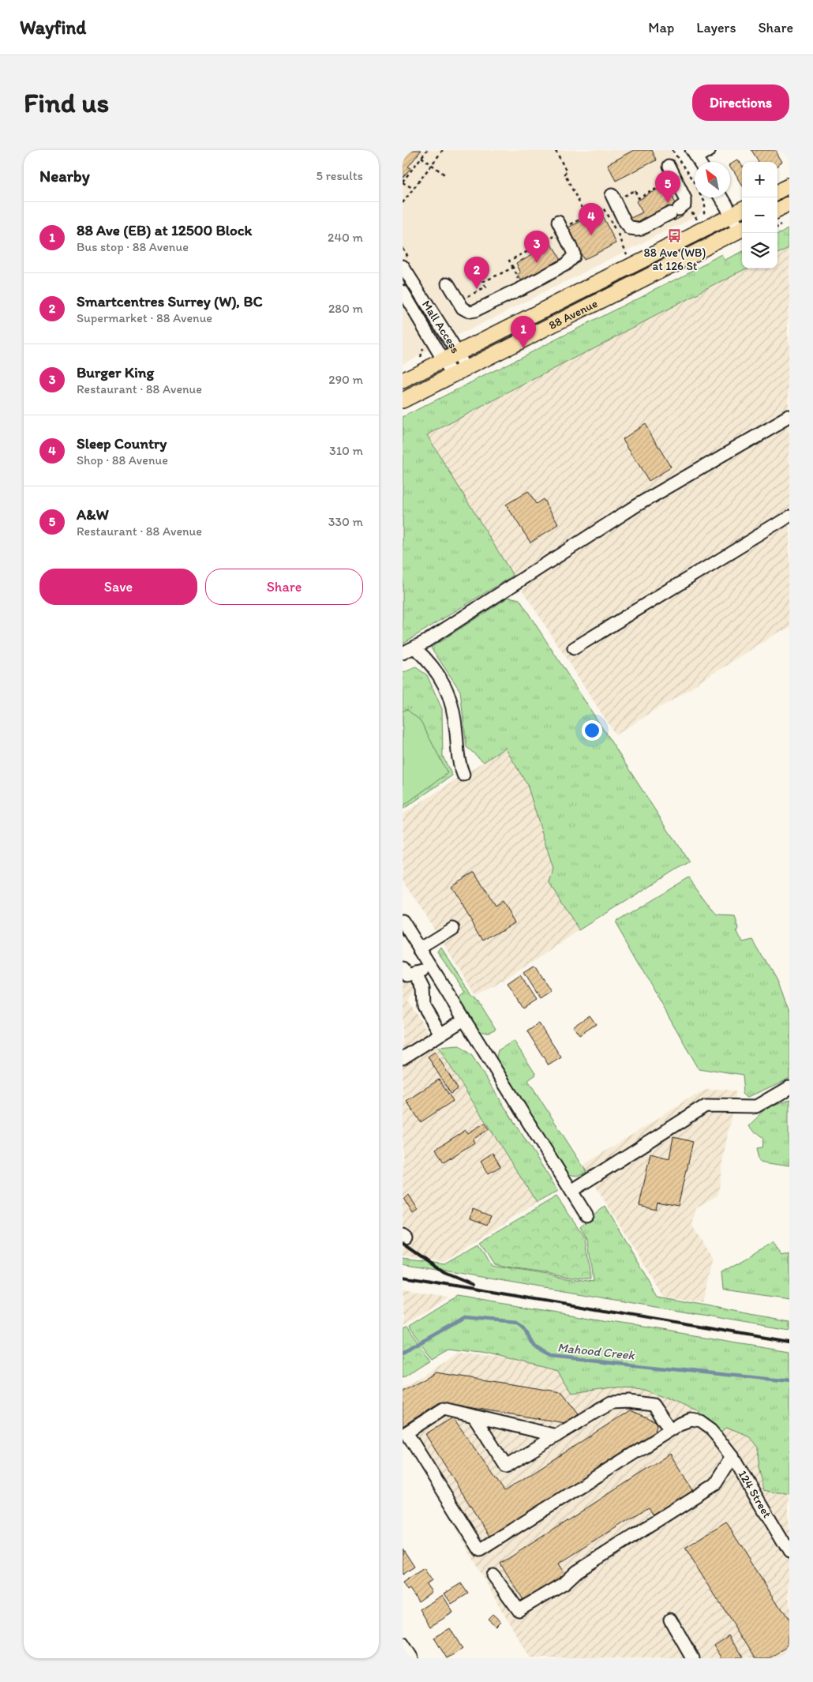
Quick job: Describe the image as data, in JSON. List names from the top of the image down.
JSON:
{
  "streets": {
    "main road": ["88 Avenue"],
    "street": ["Mall Access", "124 Street"]
  },
  "crossings": [
    ["88 Avenue", "Mall Access"]
  ],
  "water": ["Mahood Creek"],
  "places": {
    "bus stop": ["88 Ave (WB) at 126 St"]
  },
  "north": "top left",
  "page": {
    "header": "Wayfind",
    "nav": ["Map", "Layers", "Share"],
    "buttons": [
      "Directions",
      ["Save", "Share"]
    ],
    "title": "Find us",
    "heading": ["Nearby", "5 results"],
    "map_buttons": ["+", "−"],
    "pins": [
      "5",
      "4",
      "3",
      "2",
      "1"
    ],
    "list": [
      {
        "mark": "1",
        "name": "88 Ave (EB) at 12500 Block",
        "note": "Bus stop · 88 Avenue",
        "value": "240 m"
      },
      {
        "mark": "2",
        "name": "Smartcentres Surrey (W), BC",
        "note": "Supermarket · 88 Avenue",
        "value": "280 m"
      },
      {
        "mark": "3",
        "name": "Burger King",
        "note": "Restaurant · 88 Avenue",
        "value": "290 m"
      },
      {
        "mark": "4",
        "name": "Sleep Country",
        "note": "Shop · 88 Avenue",
        "value": "310 m"
      },
      {
        "mark": "5",
        "name": "A&W",
        "note": "Restaurant · 88 Avenue",
        "value": "330 m"
      }
    ]
  }
}
